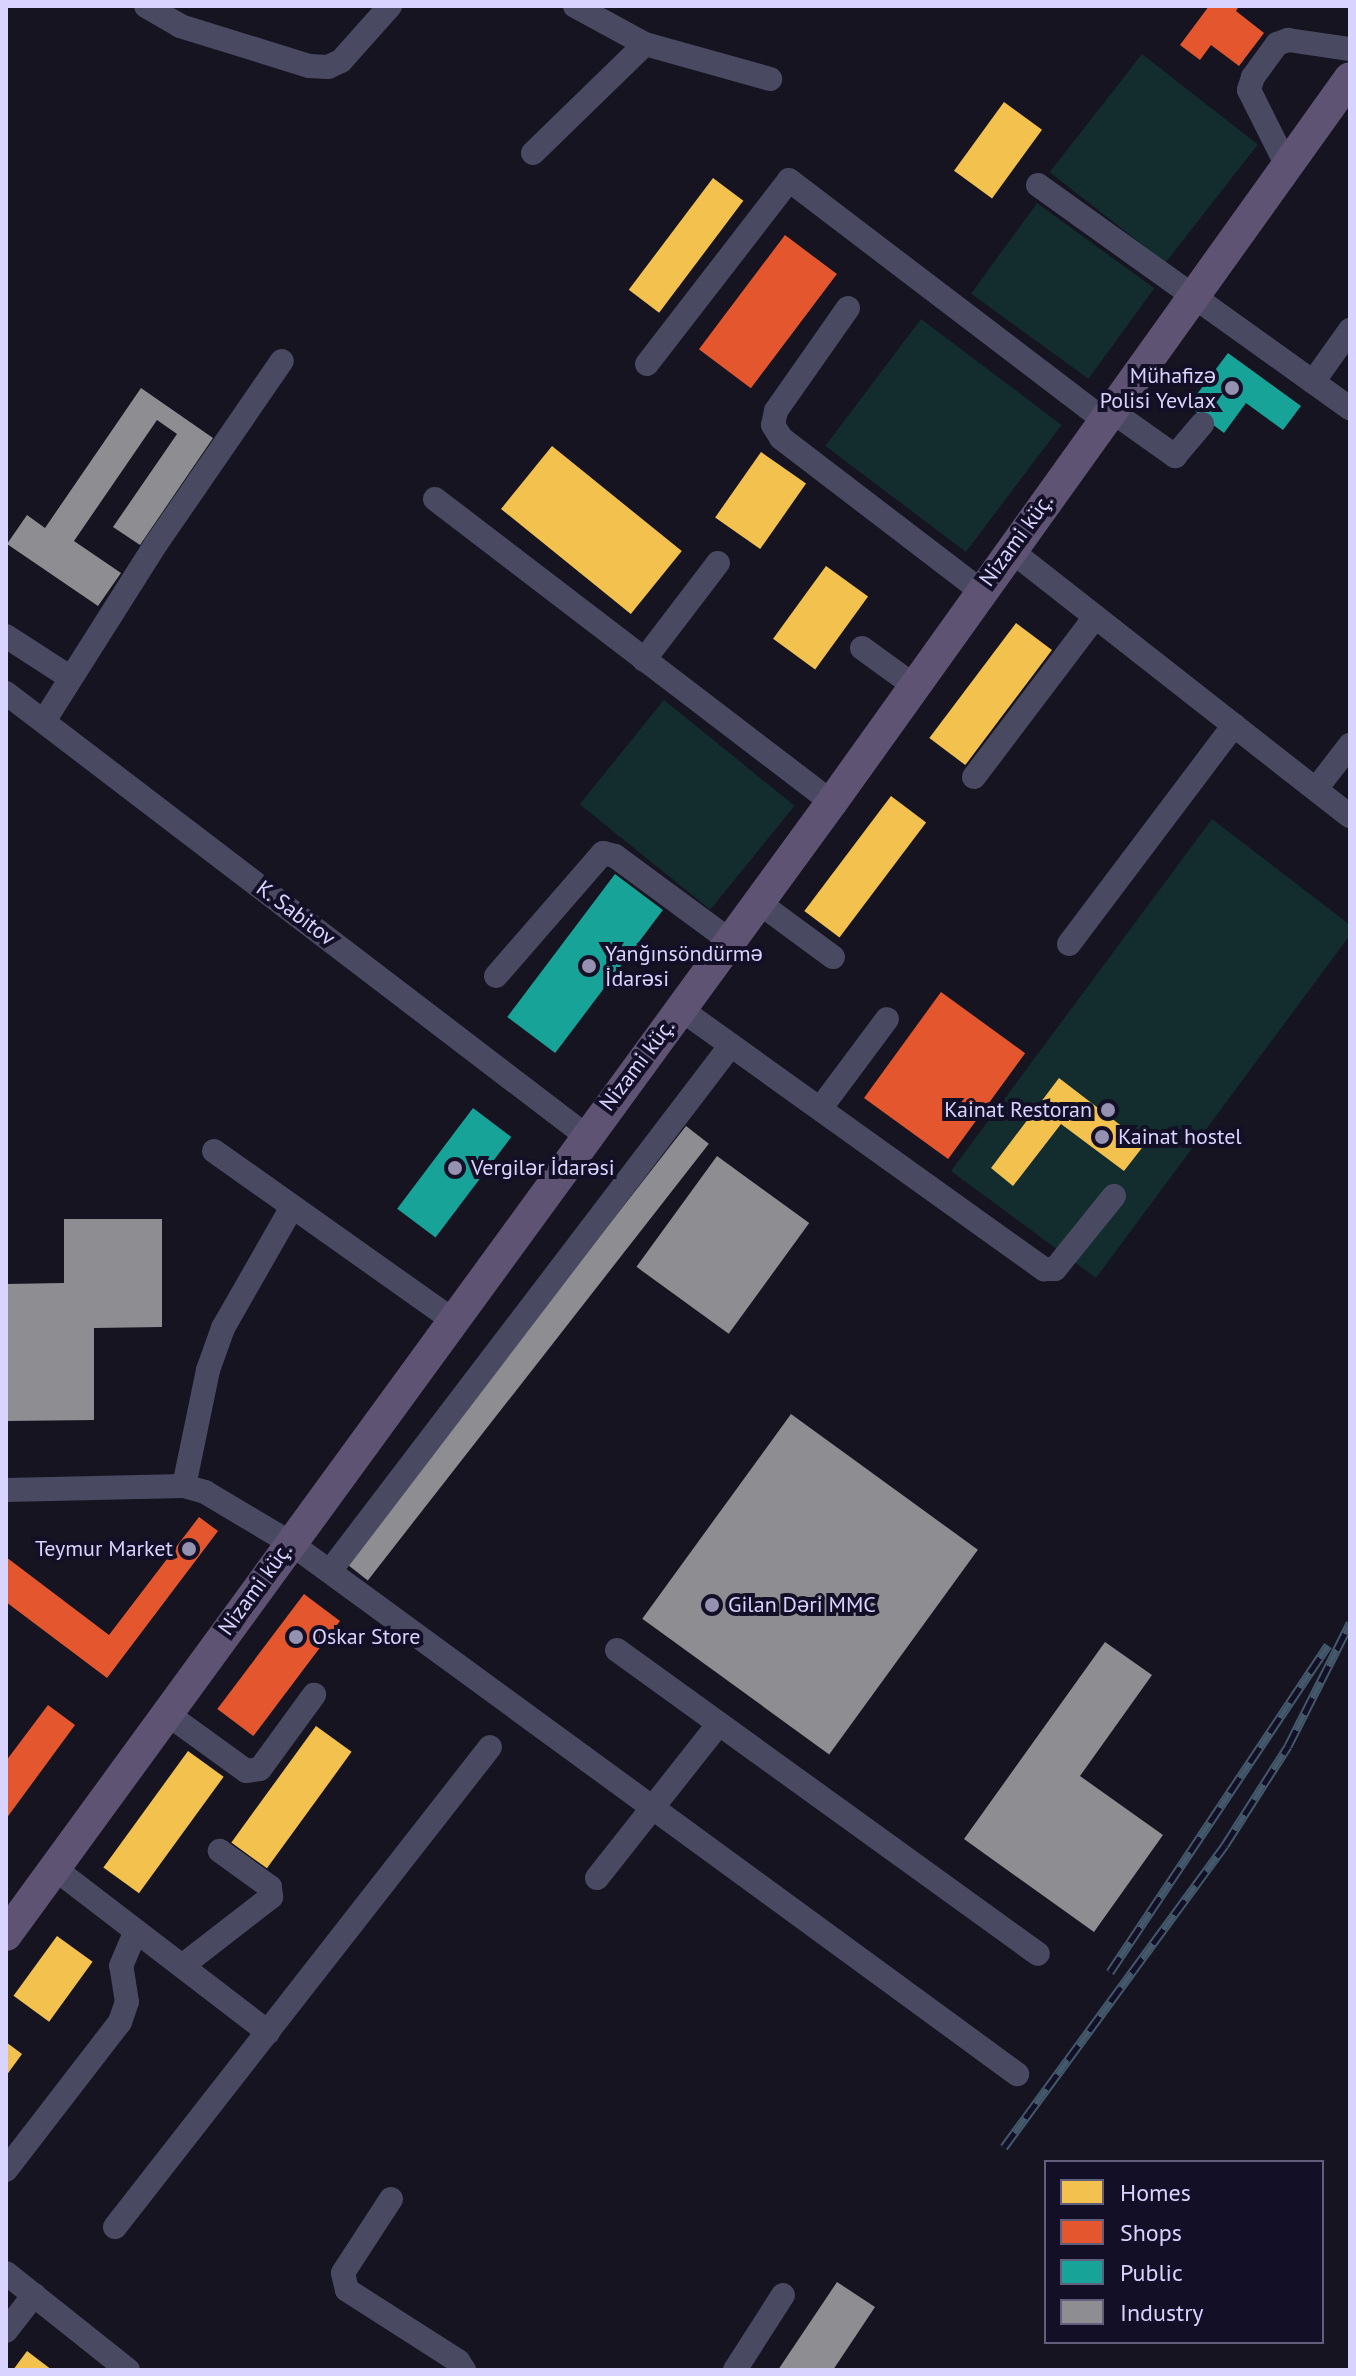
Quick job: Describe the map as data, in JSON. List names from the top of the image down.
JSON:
{
  "streets": {
    "main road": ["Nizami küç."],
    "street": ["K. Sabitov"]
  },
  "crossings": [
    ["Nizami küç.", "K. Sabitov"]
  ],
  "places": [
    "Mühafizə Polisi Yevlax",
    "Yanğınsöndürmə İdarəsi",
    "Kainat Restoran",
    "Kainat hostel",
    "Vergilər İdarəsi",
    "Teymur Market",
    "Gilan Dəri MMC",
    "Oskar Store"
  ],
  "legend": [
    "Homes",
    "Shops",
    "Public",
    "Industry"
  ]
}
